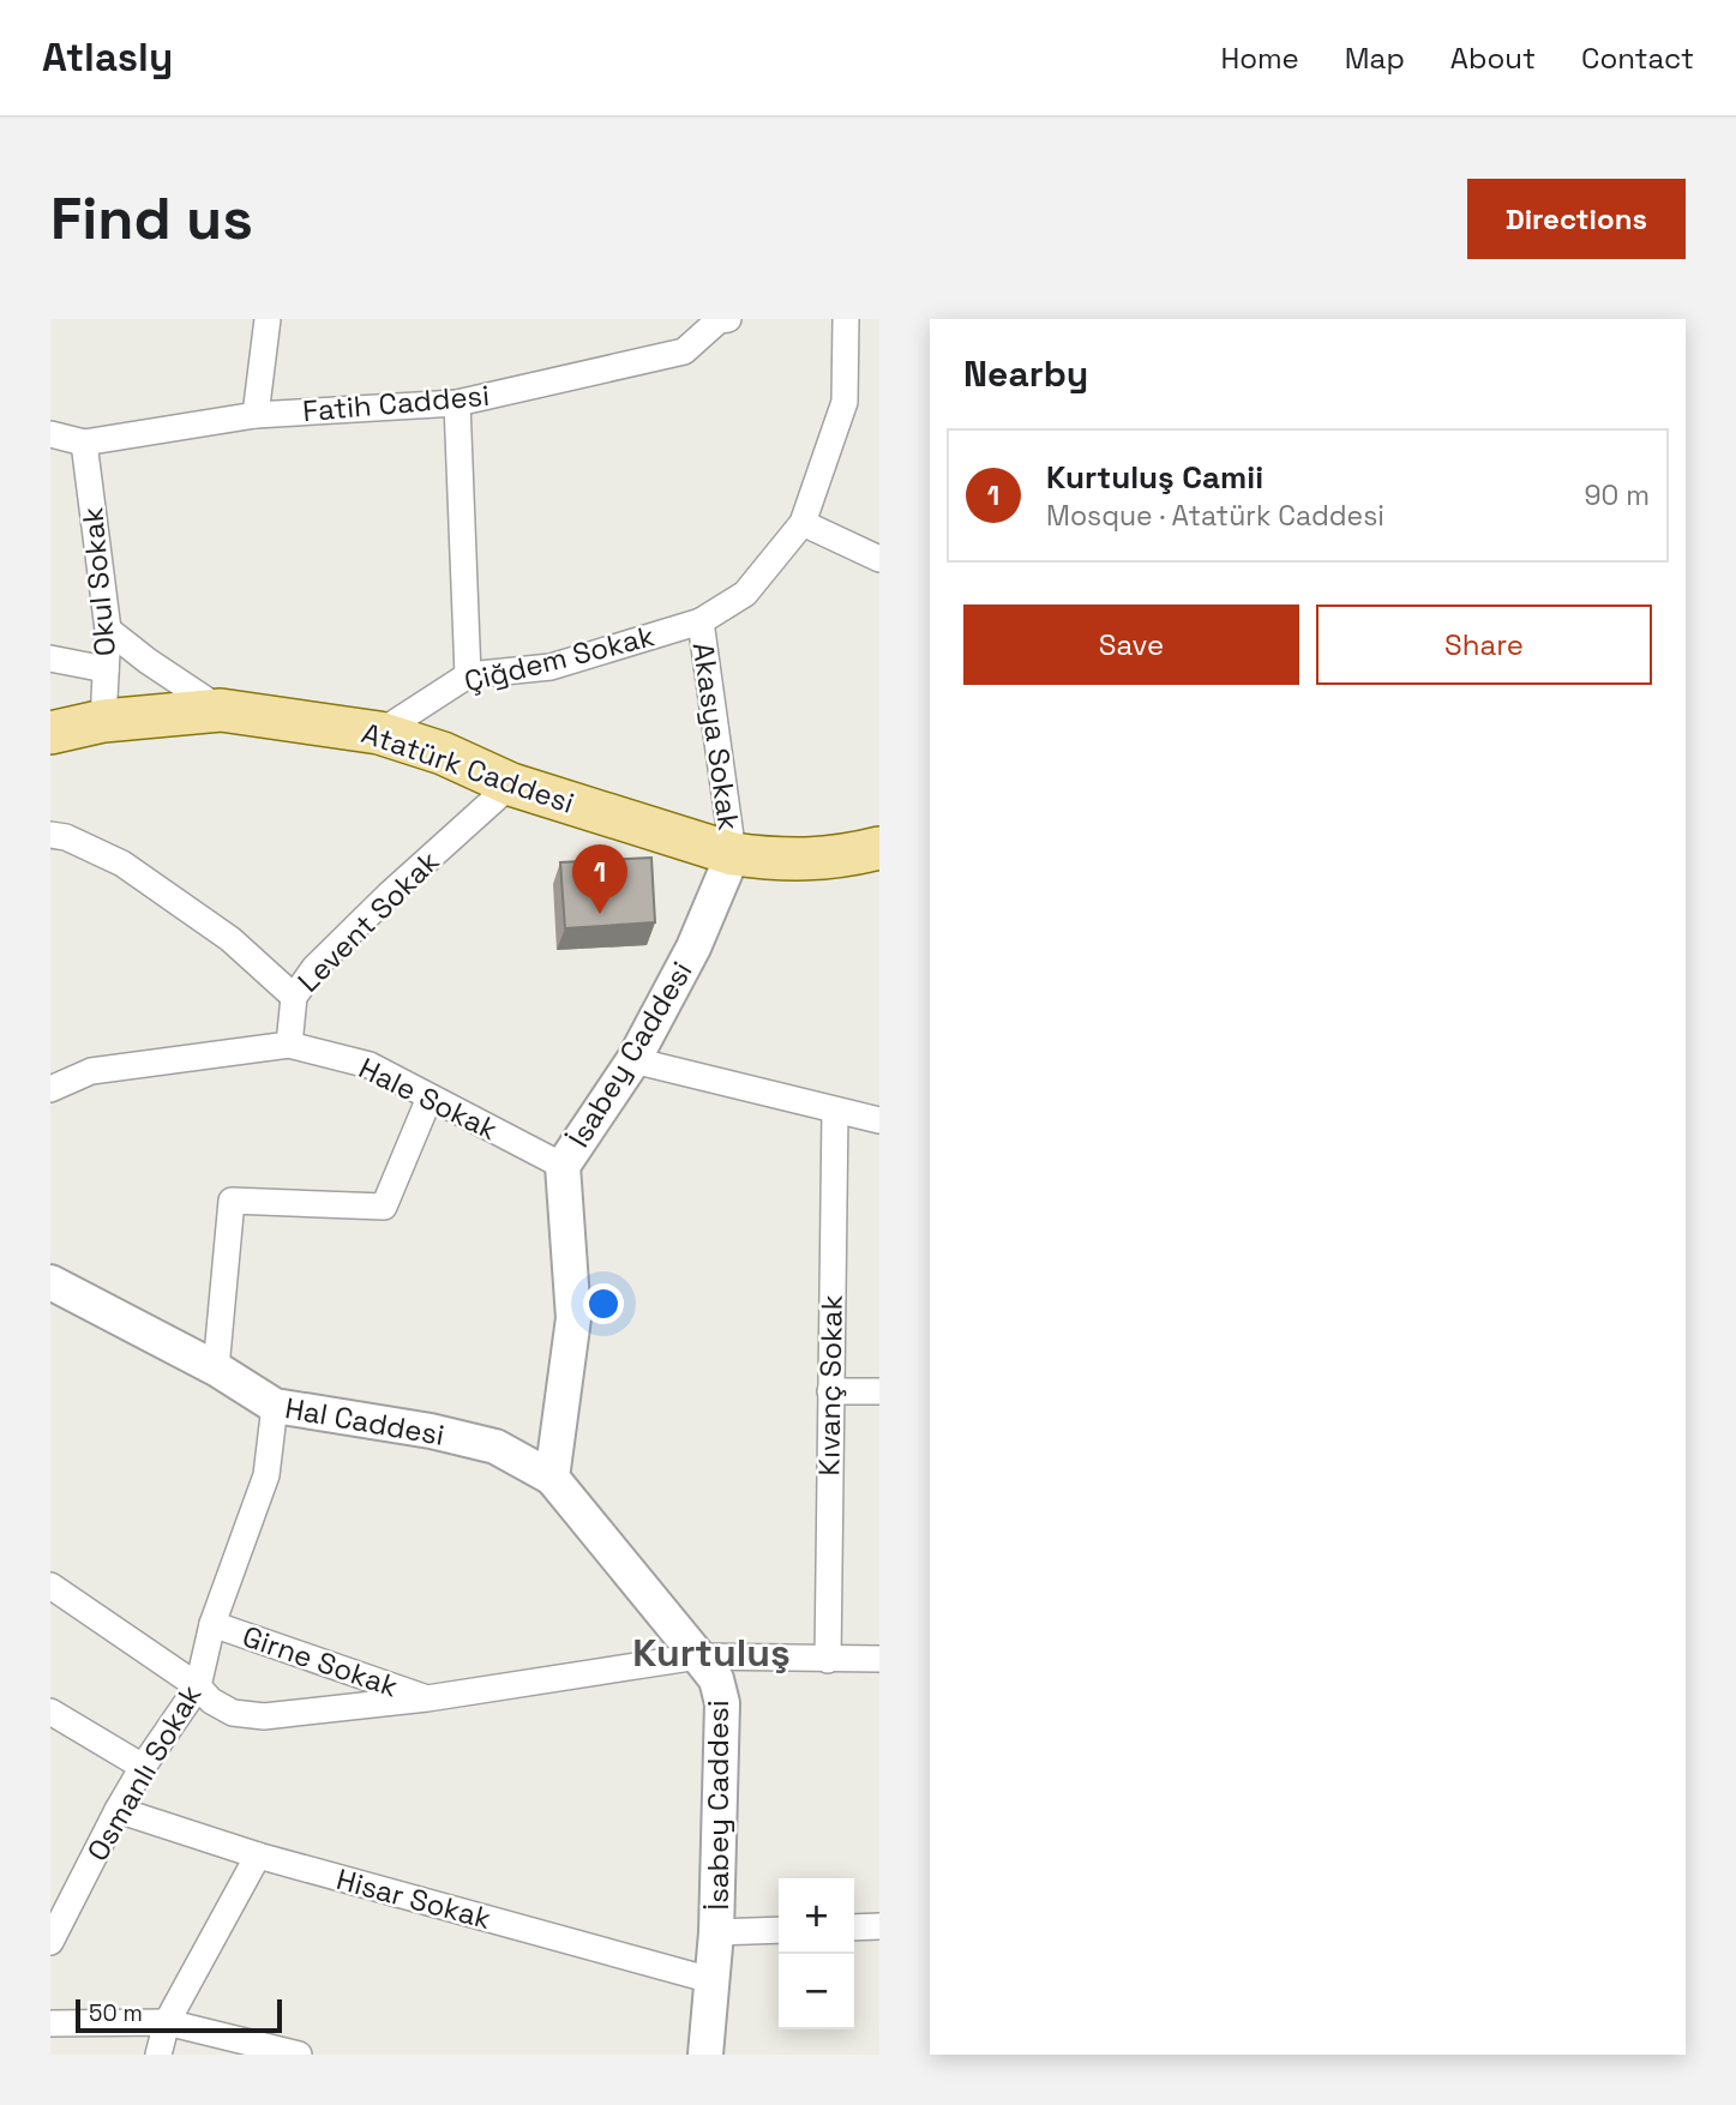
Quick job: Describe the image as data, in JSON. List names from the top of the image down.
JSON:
{
  "streets": {
    "main road": ["Atatürk Caddesi"],
    "street": [
      "Fatih Caddesi",
      "Okul Sokak",
      "Çiğdem Sokak",
      "Akasya Sokak",
      "Levent Sokak",
      "İsabey Caddesi",
      "Hale Sokak",
      "Kıvanç Sokak",
      "Hal Caddesi",
      "Girne Sokak",
      "Osmanlı Sokak",
      "Hisar Sokak"
    ]
  },
  "crossings": [
    ["Fatih Caddesi", "Okul Sokak"],
    ["Okul Sokak", "Atatürk Caddesi"],
    ["Çiğdem Sokak", "Akasya Sokak"],
    ["Çiğdem Sokak", "Atatürk Caddesi"],
    ["Akasya Sokak", "Atatürk Caddesi"],
    ["Akasya Sokak", "İsabey Caddesi"],
    ["Atatürk Caddesi", "Levent Sokak"],
    ["Atatürk Caddesi", "İsabey Caddesi"],
    ["Levent Sokak", "Hale Sokak"],
    ["İsabey Caddesi", "Hale Sokak"],
    ["İsabey Caddesi", "Hal Caddesi"],
    ["İsabey Caddesi", "Girne Sokak"],
    ["İsabey Caddesi", "Hisar Sokak"],
    ["Kıvanç Sokak", "Girne Sokak"],
    ["Hal Caddesi", "Osmanlı Sokak"],
    ["Girne Sokak", "Osmanlı Sokak"],
    ["Osmanlı Sokak", "Hisar Sokak"]
  ],
  "districts": ["Kurtuluş"],
  "scale_bar": "50 m",
  "page": {
    "header": "Atlasly",
    "nav": [
      "Home",
      "Map",
      "About",
      "Contact"
    ],
    "buttons": [
      "Directions",
      ["Save", "Share"]
    ],
    "title": "Find us",
    "heading": "Nearby",
    "list": [
      {
        "mark": "1",
        "name": "Kurtuluş Camii",
        "note": "Mosque · Atatürk Caddesi",
        "value": "90 m"
      }
    ],
    "pins": "1",
    "map_buttons": ["+", "−"],
    "scale": "50 m"
  }
}
